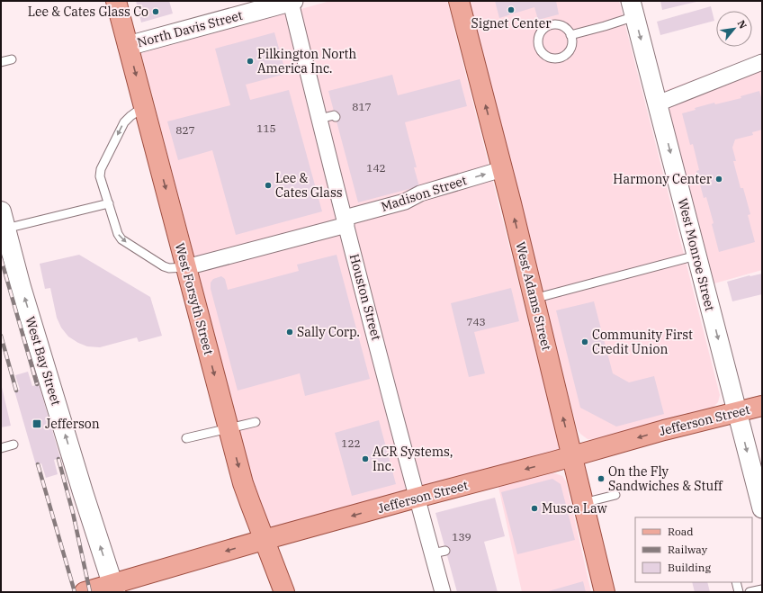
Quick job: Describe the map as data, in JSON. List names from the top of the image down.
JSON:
{
  "streets": {
    "main road": [
      "West Adams Street",
      "West Forsyth Street",
      "West Bay Street",
      "Jefferson Street"
    ],
    "street": [
      "North Davis Street",
      "Madison Street",
      "West Monroe Street",
      "Houston Street"
    ]
  },
  "crossings": [
    ["North Davis Street", "Houston Street"],
    ["North Davis Street", "West Forsyth Street"],
    ["Madison Street", "West Adams Street"],
    ["Madison Street", "Houston Street"],
    ["Madison Street", "West Forsyth Street"],
    ["West Monroe Street", "Jefferson Street"],
    ["West Adams Street", "Jefferson Street"],
    ["Houston Street", "Jefferson Street"],
    ["West Forsyth Street", "Jefferson Street"],
    ["West Bay Street", "Jefferson Street"]
  ],
  "one_way": [
    "Madison Street",
    "West Monroe Street",
    "West Adams Street",
    "West Forsyth Street",
    "West Bay Street",
    "Jefferson Street"
  ],
  "places": {
    "other": [
      "Signet Center",
      "Lee & Cates Glass Co",
      "Pilkington North America Inc.",
      "Harmony Center",
      "Lee & Cates Glass",
      "Sally Corp.",
      "Community First Credit Union",
      "ACR Systems, Inc.",
      "On the Fly Sandwiches & Stuff",
      "Musca Law"
    ],
    "transit": ["Jefferson"]
  },
  "house_numbers": [
    "817",
    "115",
    "827",
    "142",
    "743",
    "122",
    "139"
  ],
  "legend": ["Road", "Railway", "Building"],
  "north": "top right"
}
